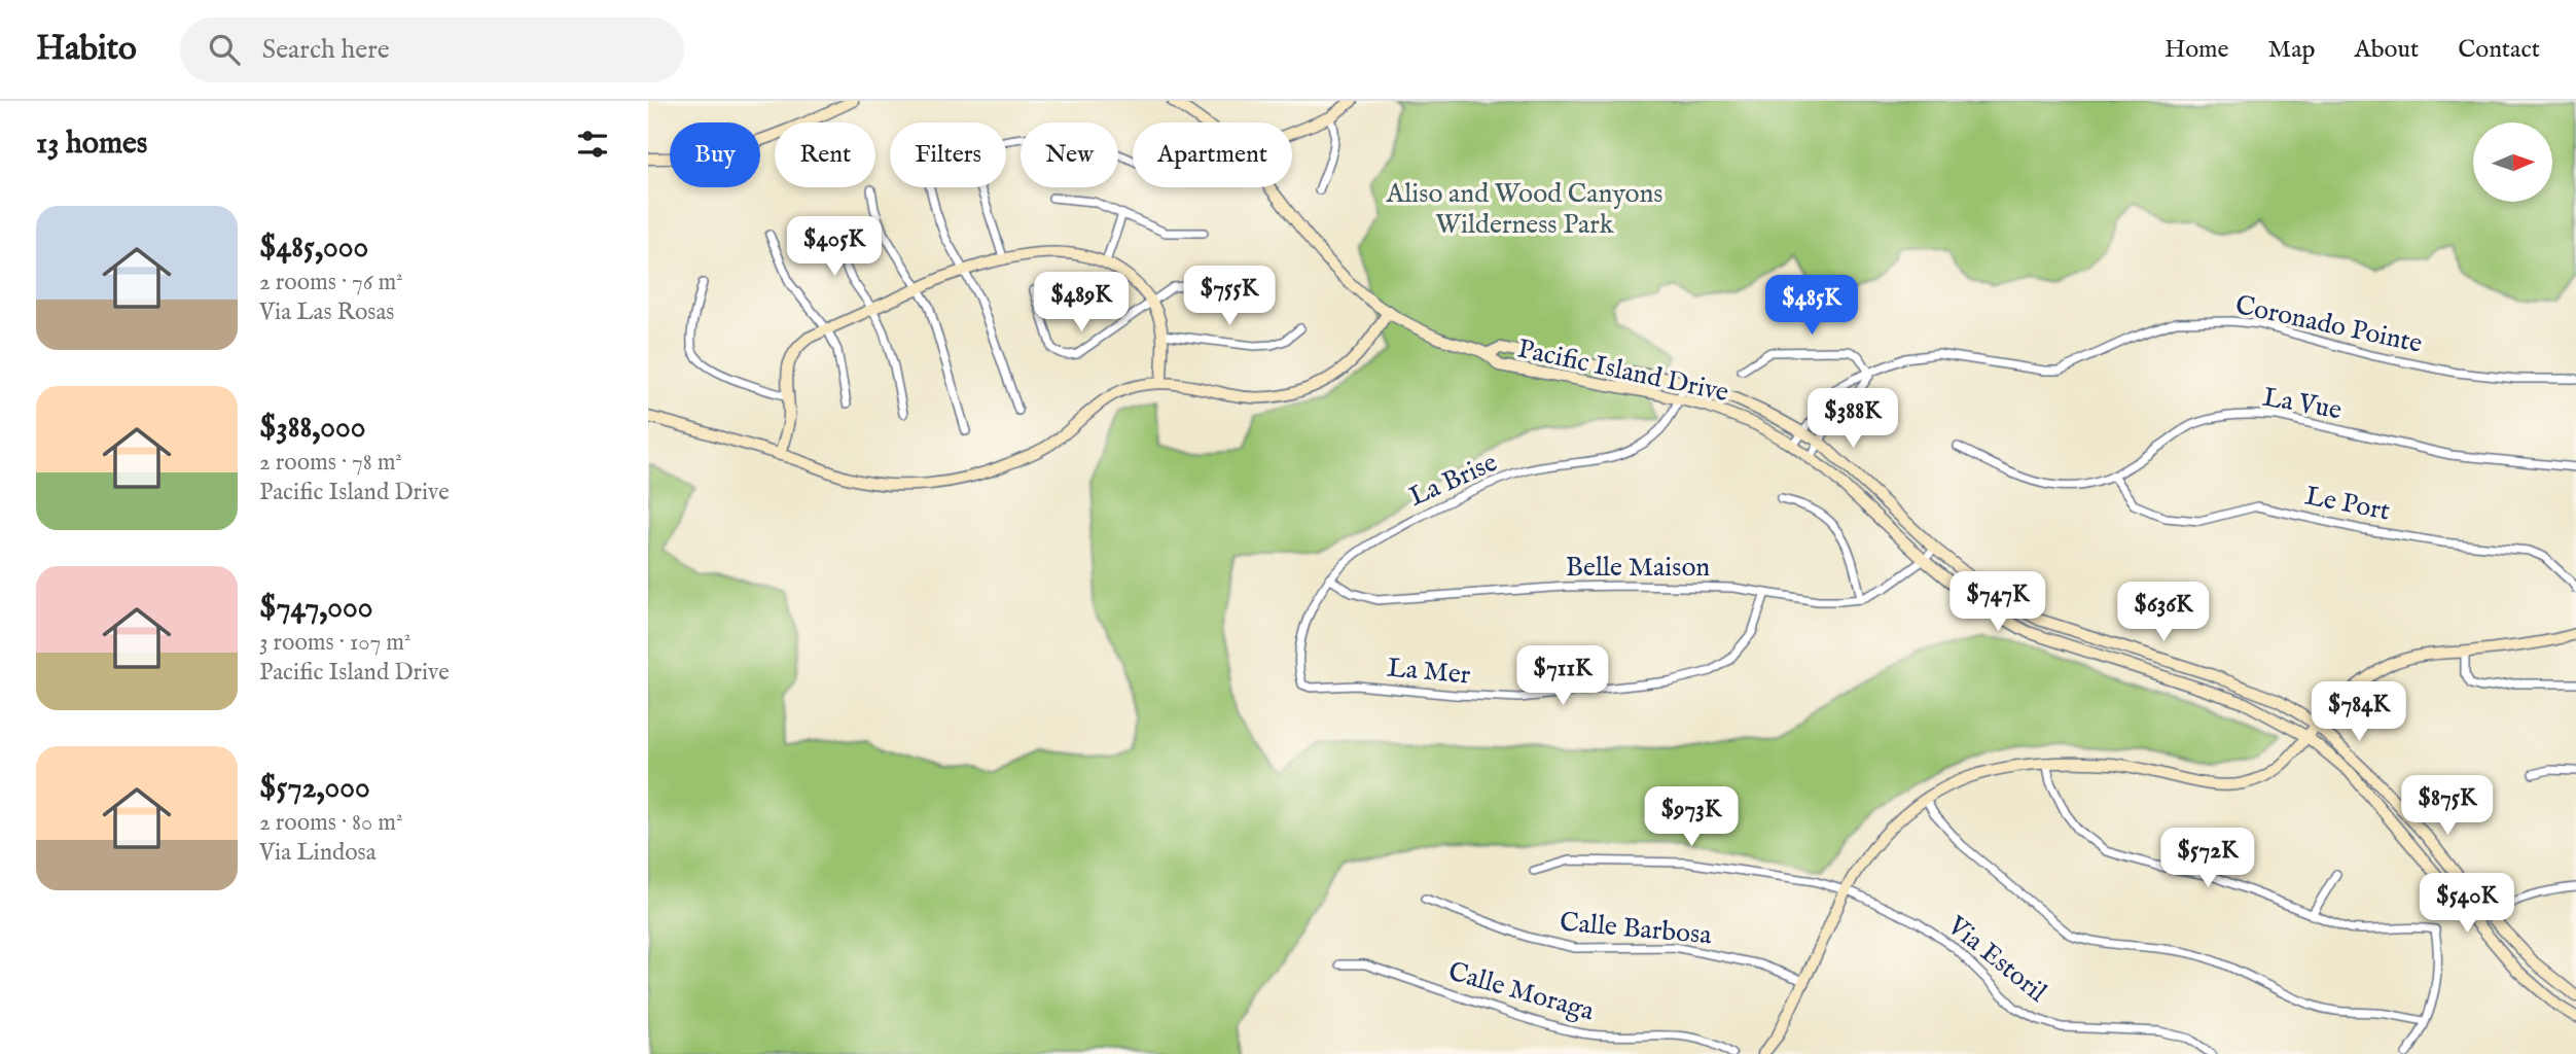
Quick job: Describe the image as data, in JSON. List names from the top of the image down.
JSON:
{
  "streets": {
    "main road": ["Pacific Island Drive"],
    "street": [
      "Coronado Pointe",
      "La Vue",
      "La Brise",
      "Le Port",
      "Belle Maison",
      "La Mer",
      "Calle Barbosa",
      "Via Estoril",
      "Calle Moraga"
    ]
  },
  "crossings": [
    ["Coronado Pointe", "Pacific Island Drive"],
    ["Pacific Island Drive", "La Brise"],
    ["Pacific Island Drive", "Belle Maison"],
    ["La Vue", "Le Port"],
    ["La Brise", "Belle Maison"],
    ["La Brise", "La Mer"],
    ["Belle Maison", "La Mer"]
  ],
  "parks": ["Aliso and Wood Canyons Wilderness Park"],
  "north": "right",
  "page": {
    "header": "Habito",
    "search": "Search here",
    "nav": [
      "Home",
      "Map",
      "About",
      "Contact"
    ],
    "heading": "13 homes",
    "chip": [
      "Buy",
      "Rent",
      "Filters",
      "New",
      "Apartment"
    ],
    "list": [
      {
        "name": "$485,000",
        "note": "2 rooms · 76 m² · Via Las Rosas"
      },
      {
        "name": "$388,000",
        "note": "2 rooms · 78 m² · Pacific Island Drive"
      },
      {
        "name": "$747,000",
        "note": "3 rooms · 107 m² · Pacific Island Drive"
      },
      {
        "name": "$572,000",
        "note": "2 rooms · 80 m² · Via Lindosa"
      }
    ],
    "price": [
      "$405K",
      "$755K",
      "$489K",
      "$485K",
      "$388K",
      "$747K",
      "$636K",
      "$711K",
      "$784K",
      "$875K",
      "$973K",
      "$572K",
      "$540K"
    ]
  }
}
